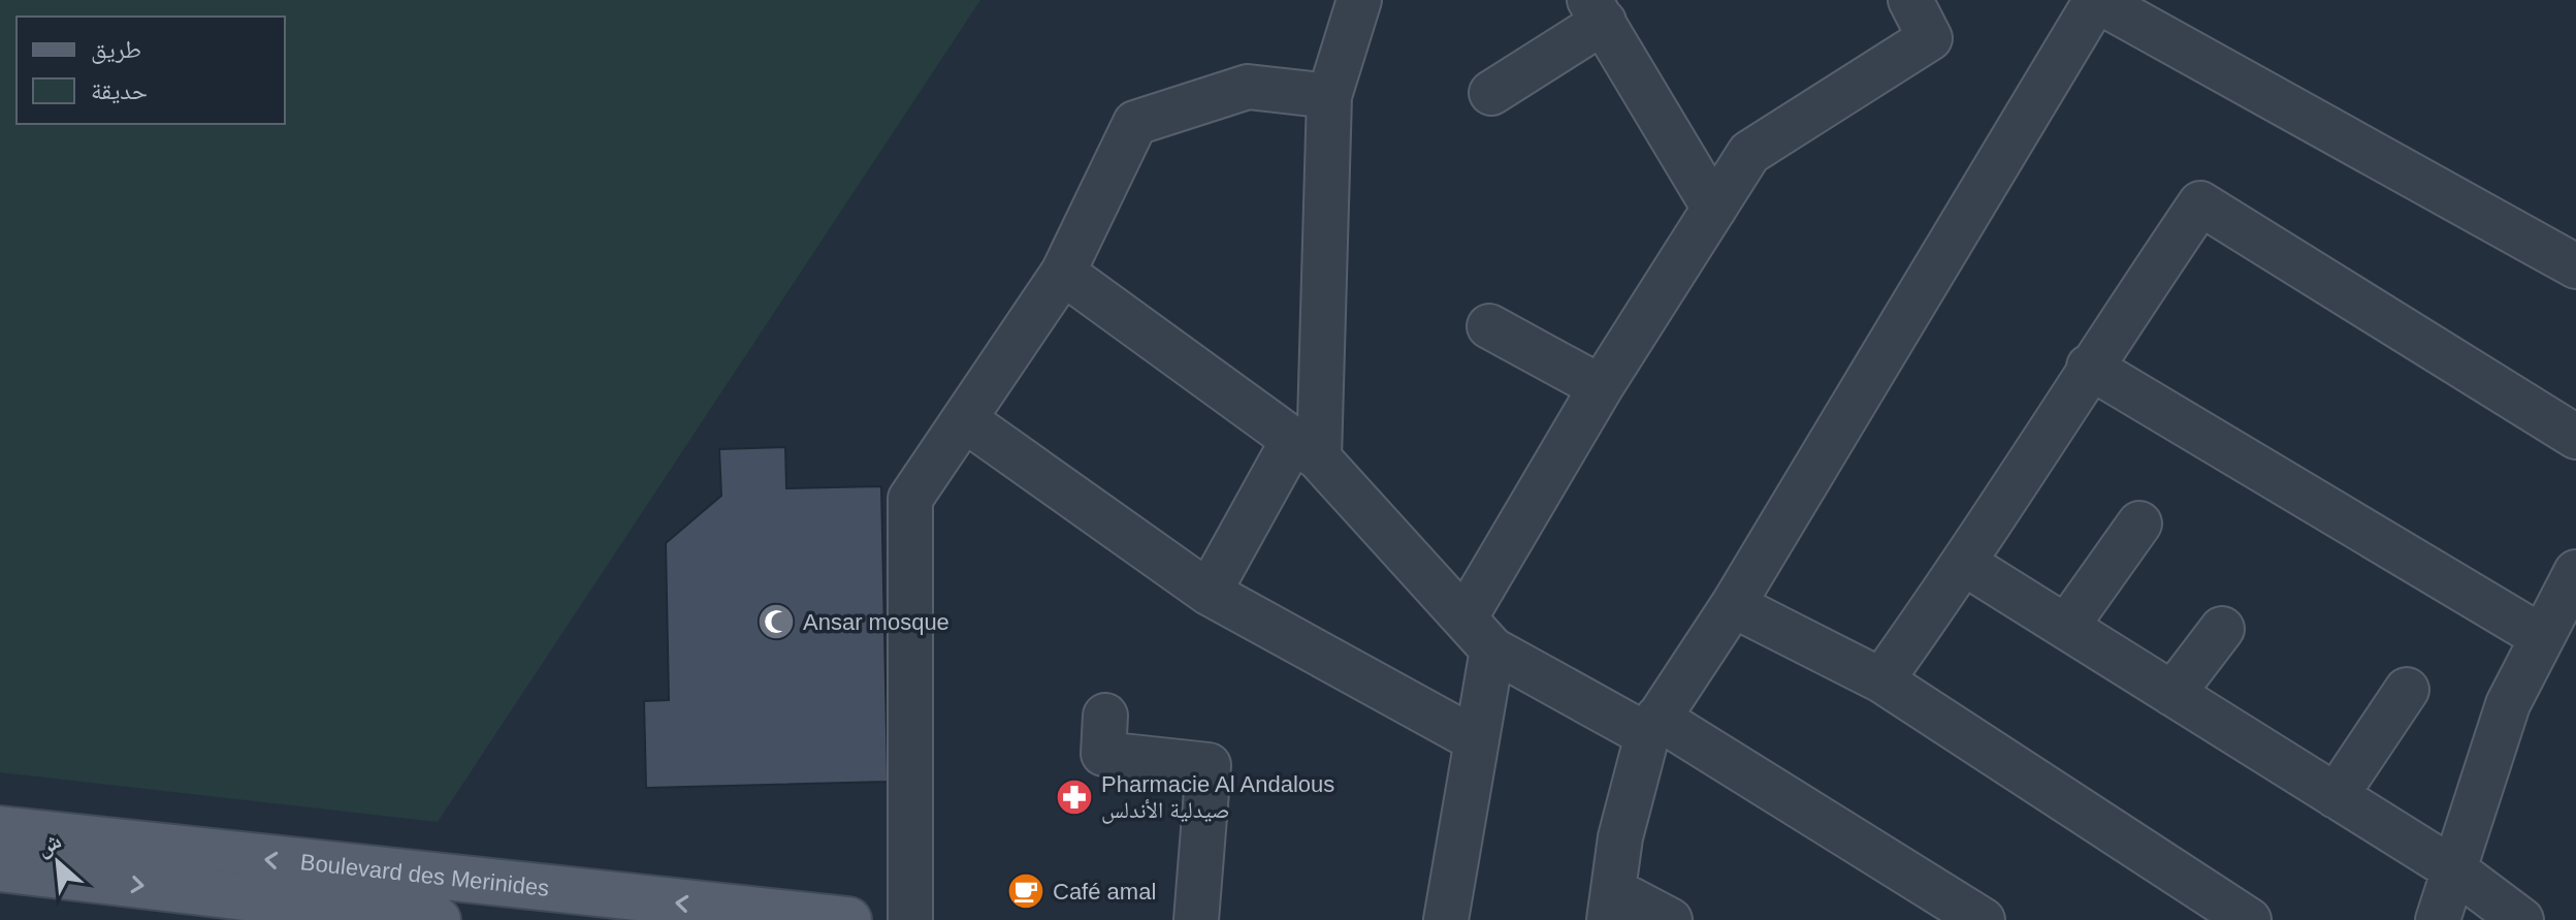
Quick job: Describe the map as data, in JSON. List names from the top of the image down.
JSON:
{
  "streets": {
    "main road": ["Boulevard des Merinides"]
  },
  "places": {
    "mosque": ["Ansar mosque"],
    "pharmacy": ["Pharmacie Al Andalous صيدلية الأندلس"],
    "cafe": ["Café amal"]
  },
  "legend": ["طريق", "حديقة"],
  "north": "top left"
}
